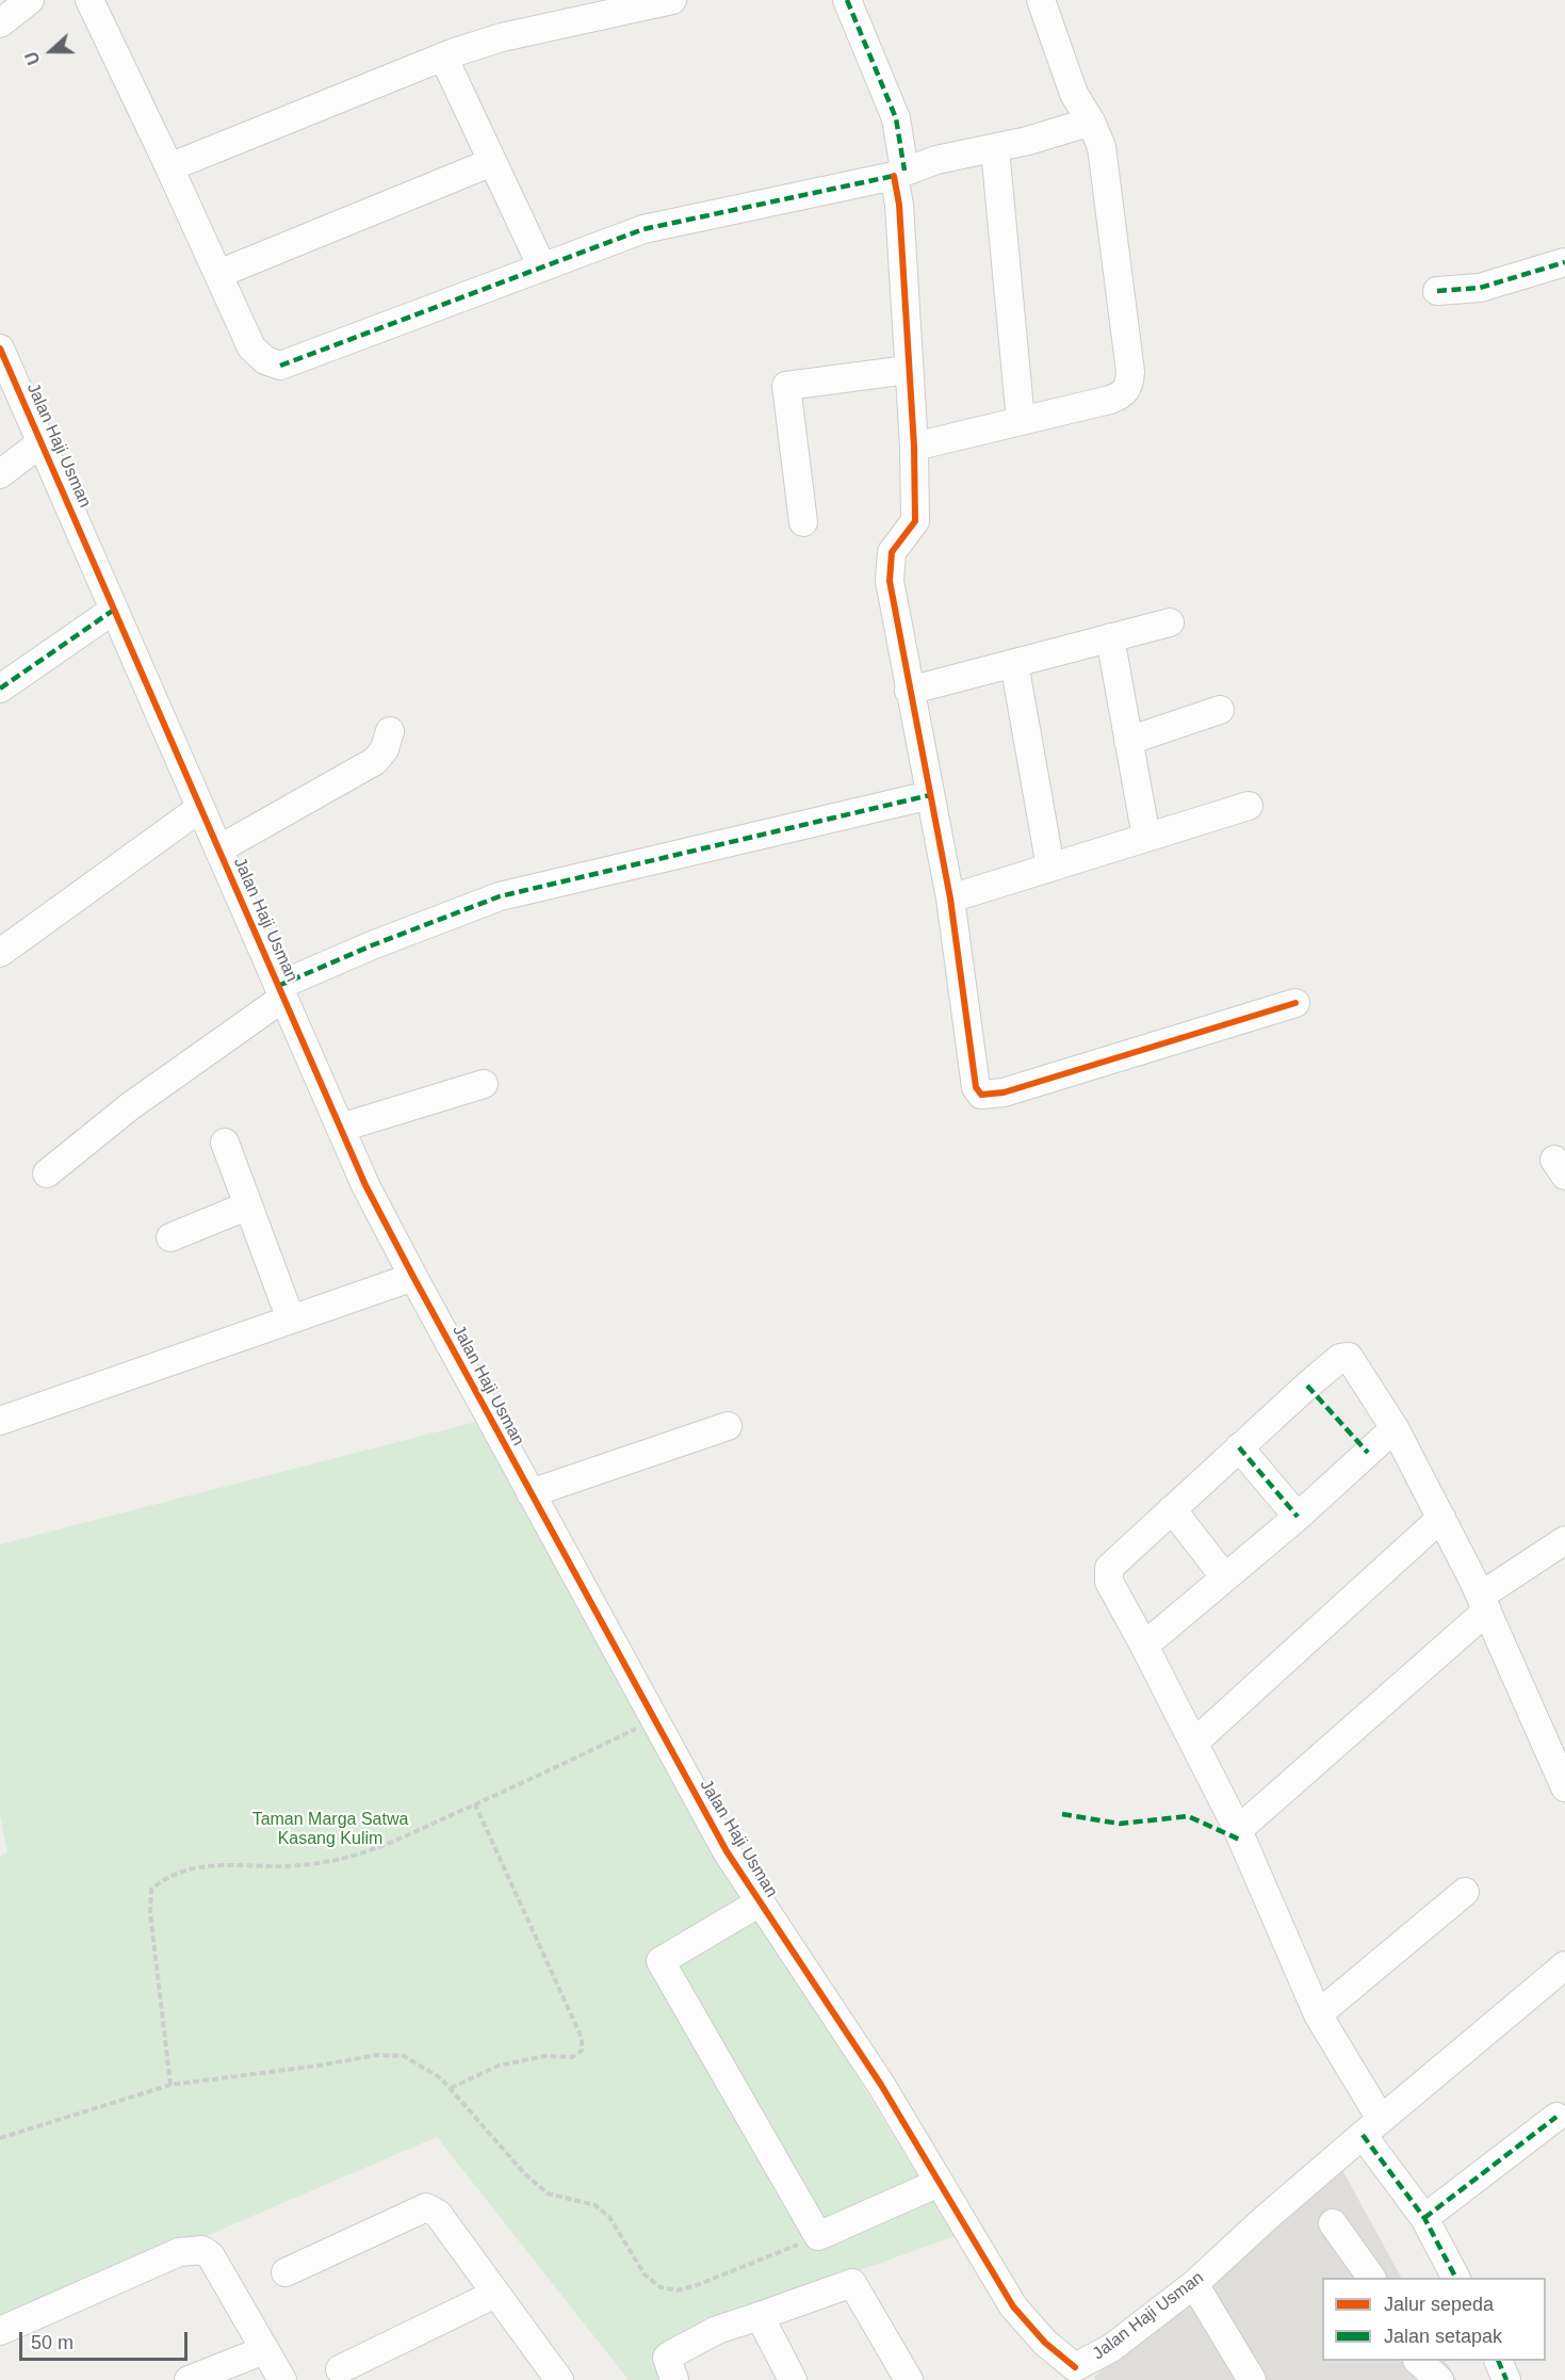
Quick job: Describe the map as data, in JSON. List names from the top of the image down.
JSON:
{
  "streets": {
    "street": ["Jalan Haji Usman"]
  },
  "parks": ["Taman Marga Satwa Kasang Kulim"],
  "legend": ["Jalur sepeda", "Jalan setapak"],
  "scale_bar": "50 m",
  "north": "left"
}
